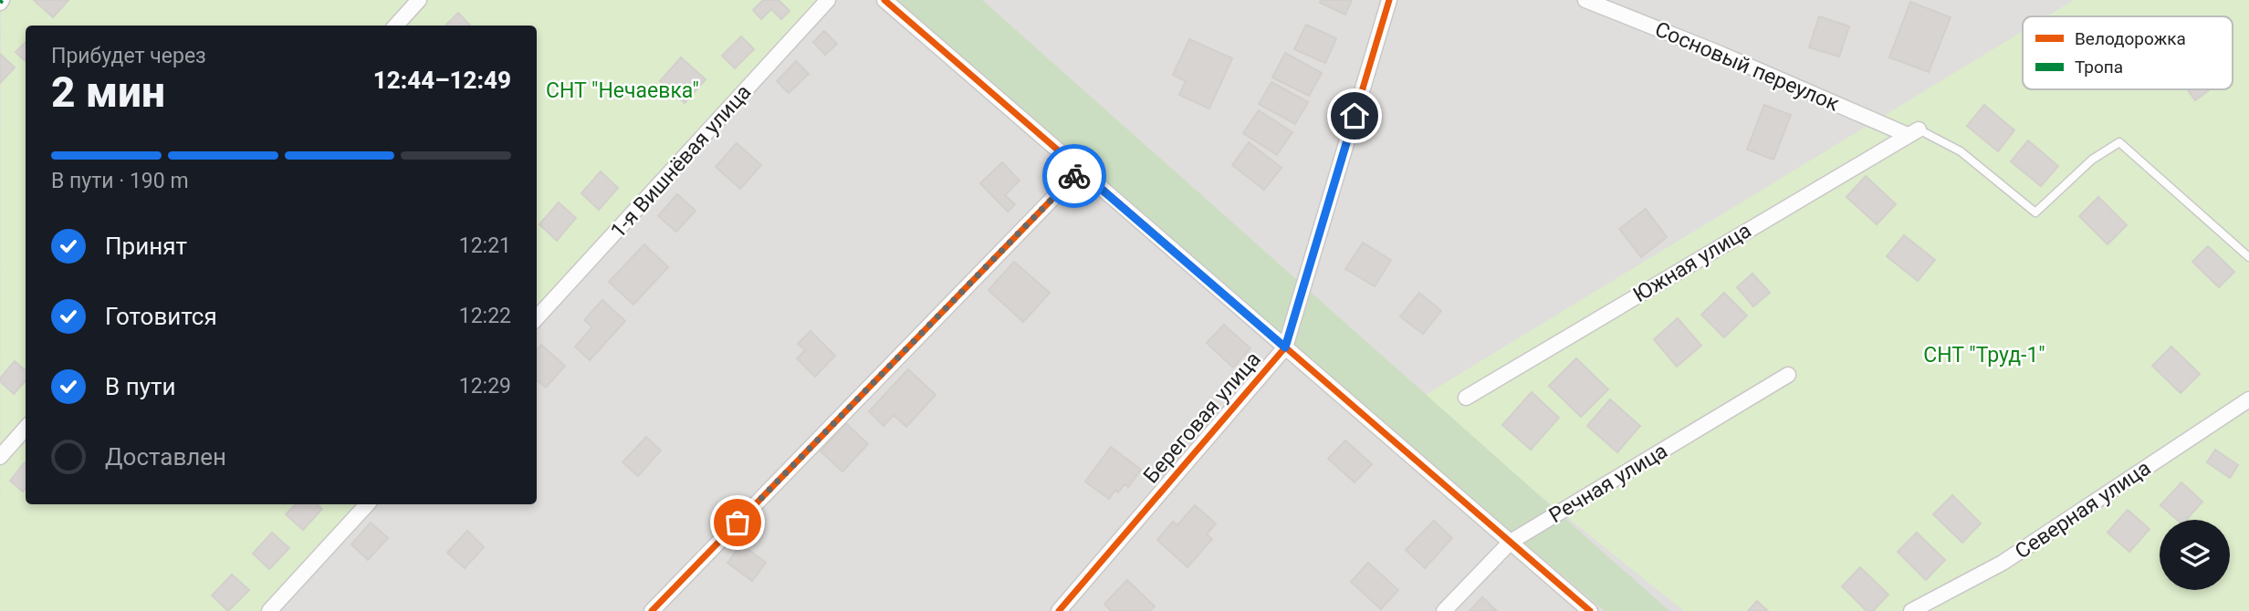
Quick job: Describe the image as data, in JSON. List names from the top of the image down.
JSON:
{
  "streets": {
    "street": [
      "Сосновый переулок",
      "1-я Вишнёвая улица",
      "Южная улица",
      "Береговая улица",
      "Речная улица",
      "Северная улица"
    ]
  },
  "crossings": [
    ["Сосновый переулок", "Южная улица"]
  ],
  "parks": ["СНТ \"Нечаевка\"", "СНТ \"Труд-1\""],
  "legend": ["Велодорожка", "Тропа"],
  "page": {
    "heading": ["2 мин", "Прибудет через", "12:44–12:49"],
    "bar": "В пути · 190 m",
    "list": [
      ["Принят", "12:21"],
      ["Готовится", "12:22"],
      ["В пути", "12:29"],
      "Доставлен"
    ]
  }
}
